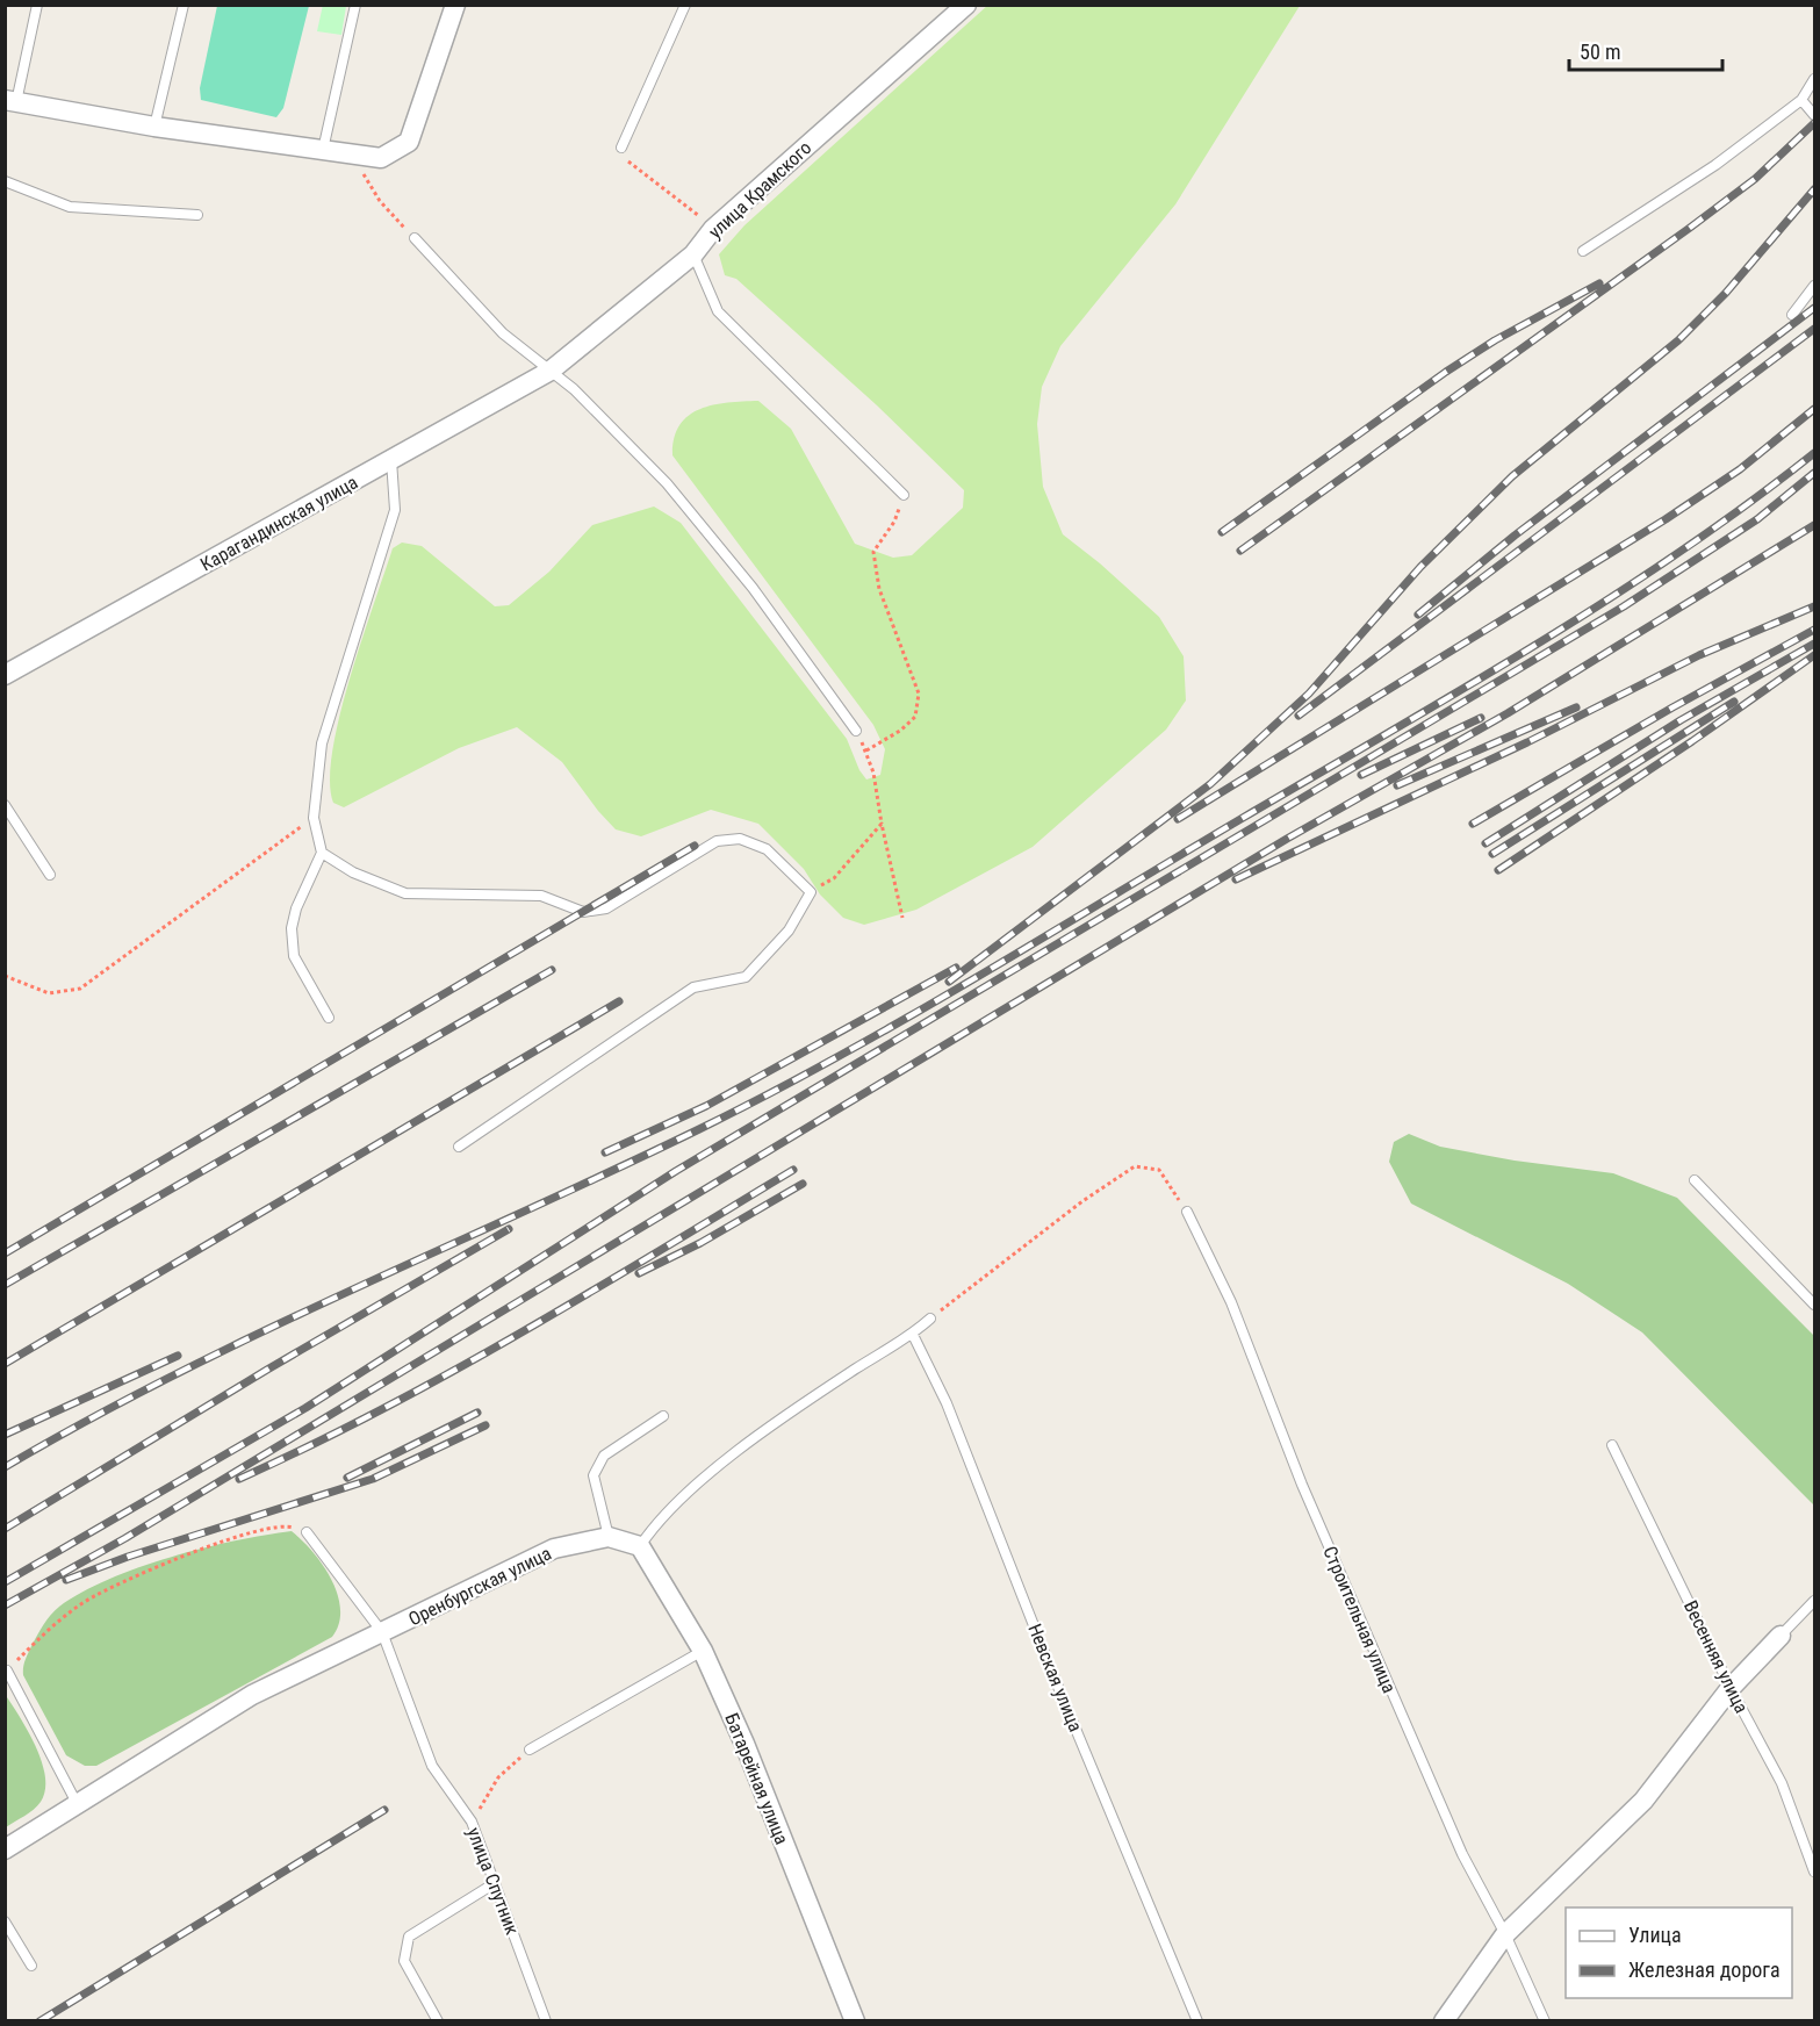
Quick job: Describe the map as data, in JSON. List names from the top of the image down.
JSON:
{
  "streets": {
    "street": [
      "улица Крамского",
      "Карагандинская улица",
      "Оренбургская улица",
      "Батарейная улица"
    ],
    "lane": [
      "Строительная улица",
      "Весенняя улица",
      "Невская улица",
      "улица Спутник"
    ]
  },
  "crossings": [
    ["улица Крамского", "Карагандинская улица"],
    ["Оренбургская улица", "Батарейная улица"],
    ["Оренбургская улица", "улица Спутник"]
  ],
  "legend": ["Улица", "Железная дорога"],
  "scale_bar": "50 m"
}
